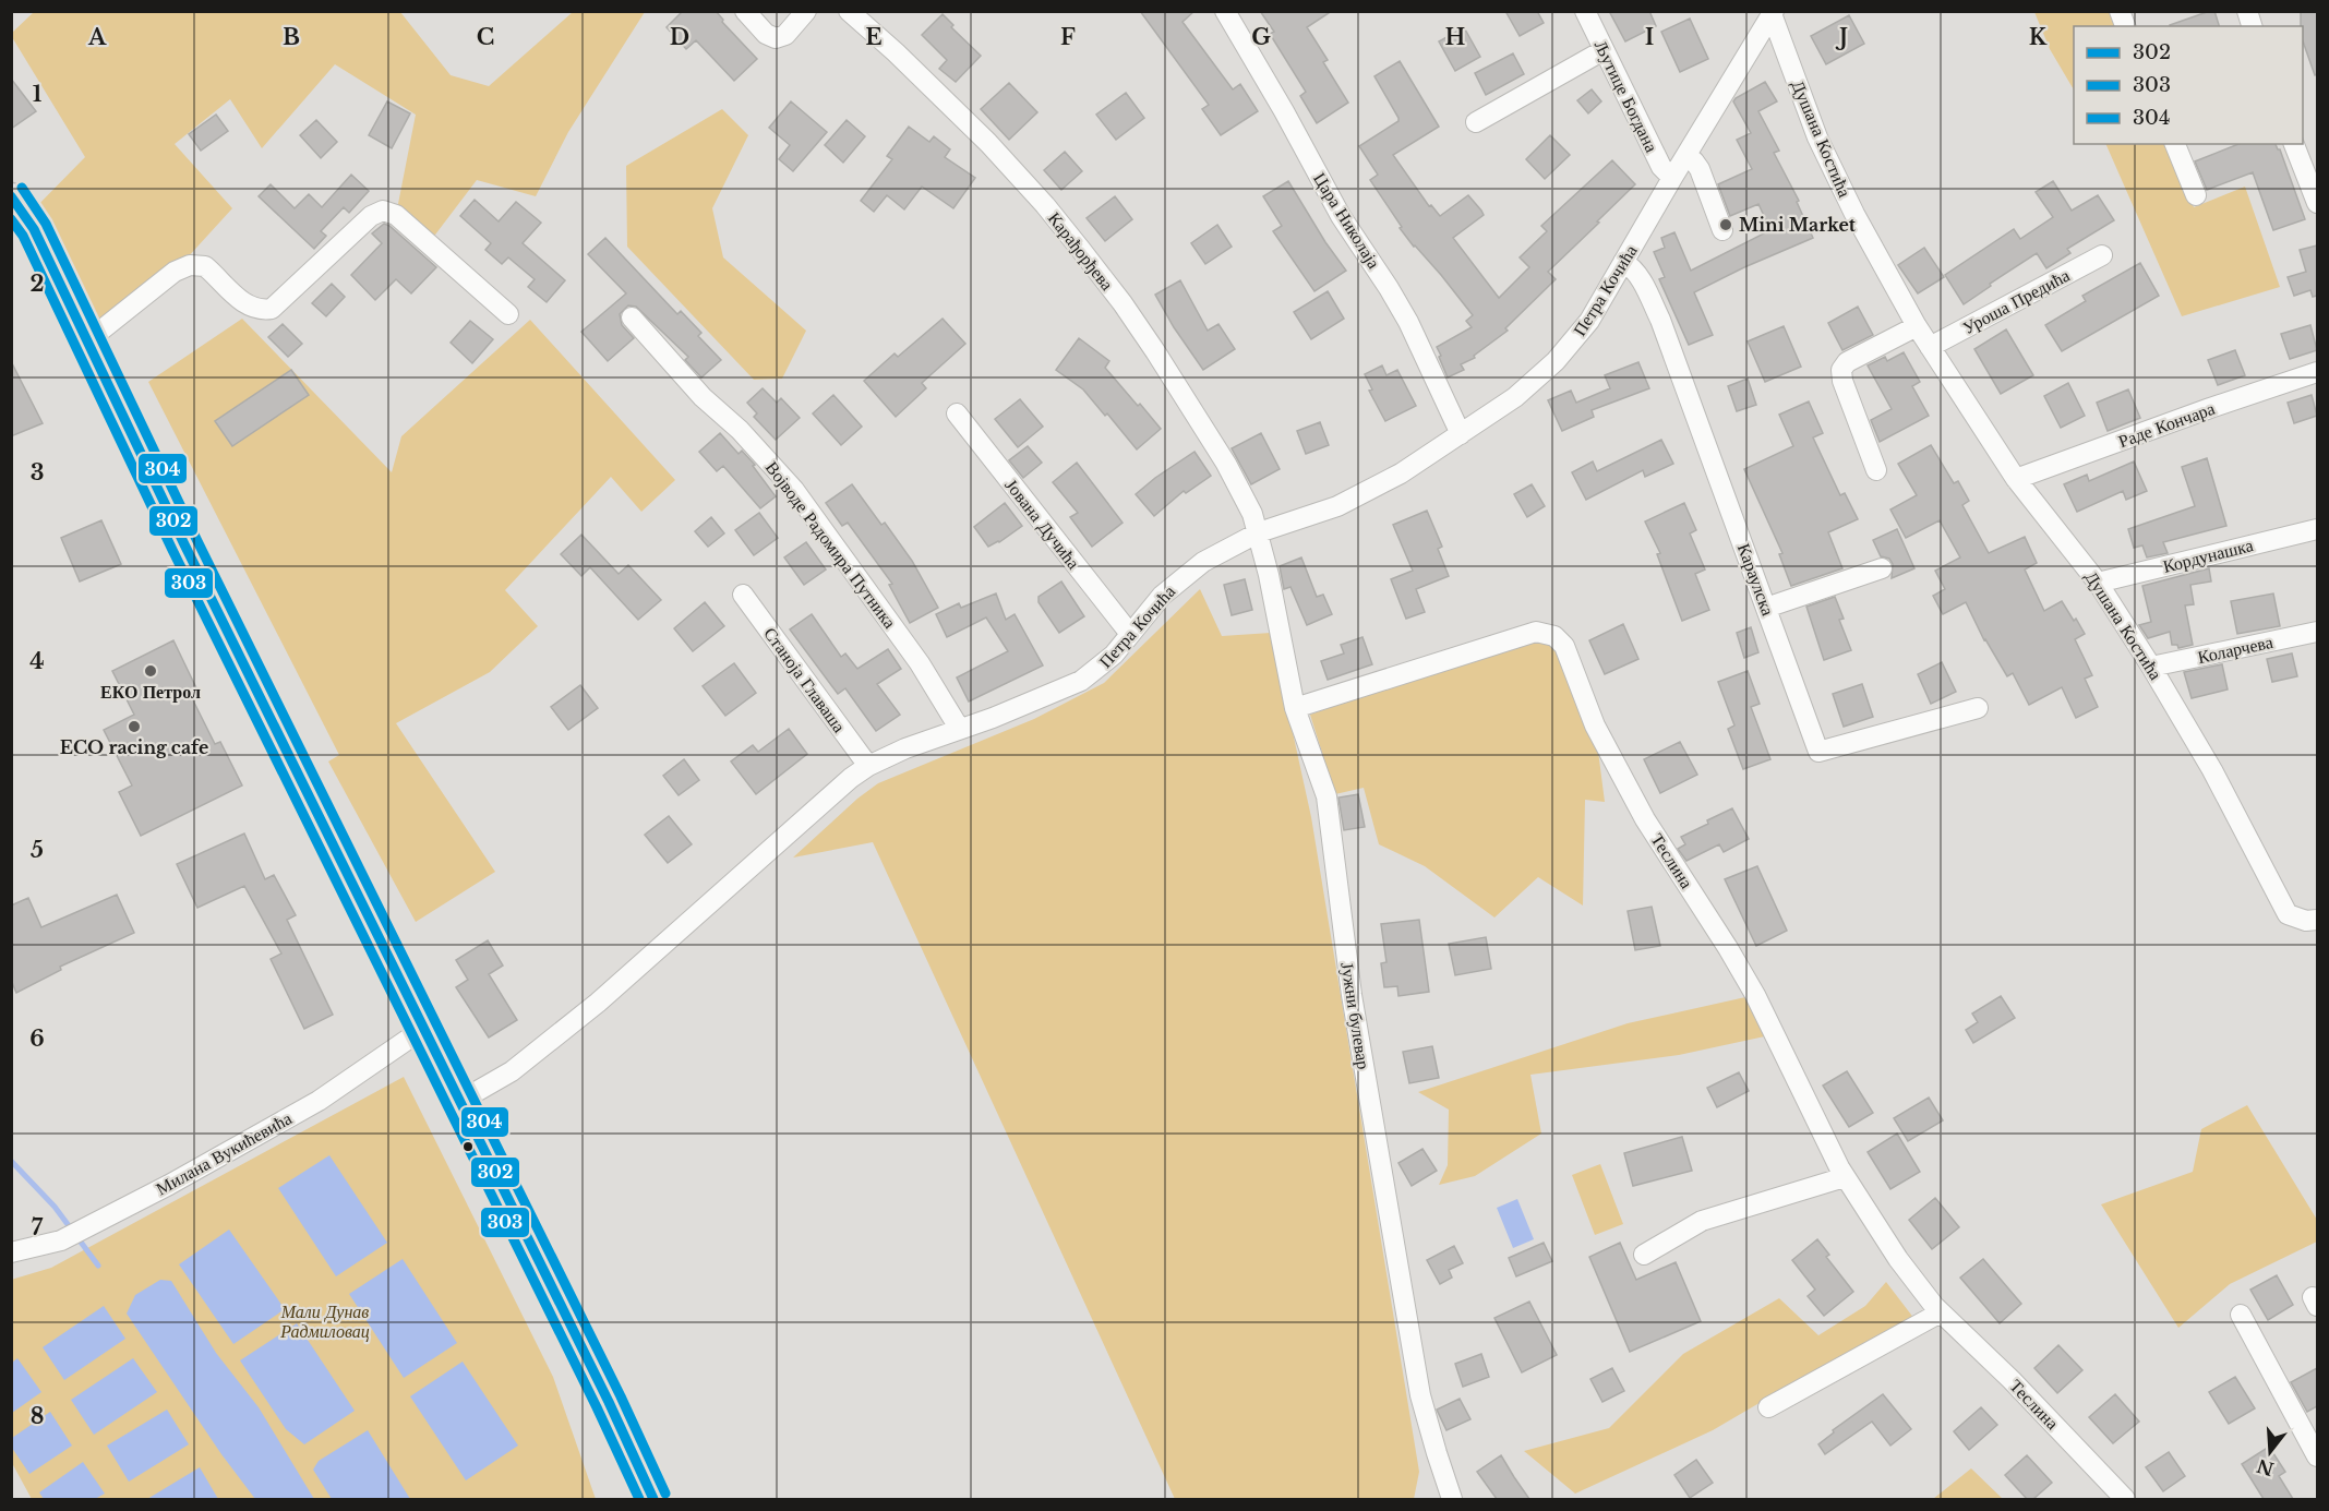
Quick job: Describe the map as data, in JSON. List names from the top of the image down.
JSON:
{
  "streets": {
    "street": [
      "Љутице Богдана",
      "Душана Костића",
      "Цара Николаја",
      "Карађорђева",
      "Петра Кочића",
      "Уроша Предића",
      "Раде Кончара",
      "Јована Дучића",
      "Војводе Радомира Путника",
      "Кордунашка",
      "Караулска",
      "Коларчева",
      "Станоја Главаша",
      "Теслина",
      "Јужни булевар",
      "Милана Вукићевића"
    ]
  },
  "crossings": [
    ["Љутице Богдана", "Петра Кочића"],
    ["Душана Костића", "Петра Кочића"],
    ["Душана Костића", "Уроша Предића"],
    ["Душана Костића", "Раде Кончара"],
    ["Душана Костића", "Кордунашка"],
    ["Душана Костића", "Коларчева"],
    ["Цара Николаја", "Петра Кочића"],
    ["Карађорђева", "Петра Кочића"],
    ["Карађорђева", "Јужни булевар"],
    ["Петра Кочића", "Јована Дучића"],
    ["Петра Кочића", "Војводе Радомира Путника"],
    ["Петра Кочића", "Караулска"],
    ["Петра Кочића", "Станоја Главаша"],
    ["Петра Кочића", "Јужни булевар"],
    ["Теслина", "Јужни булевар"]
  ],
  "parks": ["Мали Дунав Радмиловац"],
  "places": ["Mini Market", "ЕКО Петрол", "ECO racing cafe"],
  "lines": ["transit line 304", "transit line 302", "transit line 303"],
  "legend": ["302", "303", "304"],
  "north": "bottom",
  "grid": {
    "columns": [
      "A",
      "B",
      "C",
      "D",
      "E",
      "F",
      "G",
      "H",
      "I",
      "J",
      "K"
    ],
    "rows": [
      "1",
      "2",
      "3",
      "4",
      "5",
      "6",
      "7",
      "8"
    ]
  }
}
